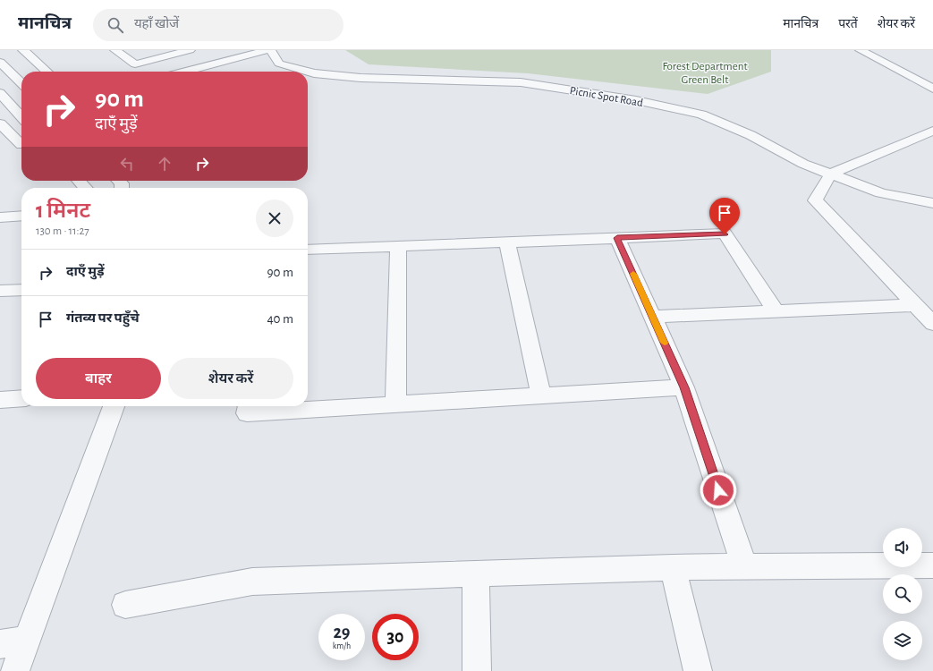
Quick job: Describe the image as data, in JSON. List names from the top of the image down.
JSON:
{
  "streets": {
    "street": ["Picnic Spot Road"]
  },
  "parks": ["Forest Department Green Belt"],
  "page": {
    "header": "मानचित्र",
    "search": "यहाँ खोजें",
    "nav": ["मानचित्र", "परतें", "शेयर करें"],
    "turn": ["90 m", "दाएँ मुड़ें"],
    "heading": ["1 मिनट", "130 m · 11:27"],
    "list": [
      {
        "name": "दाएँ मुड़ें",
        "value": "90 m"
      },
      {
        "name": "गंतव्य पर पहुँचे",
        "value": "40 m"
      }
    ],
    "buttons": ["बाहर", "शेयर करें"],
    "speed": "29 km/h",
    "limit": "30"
  }
}
